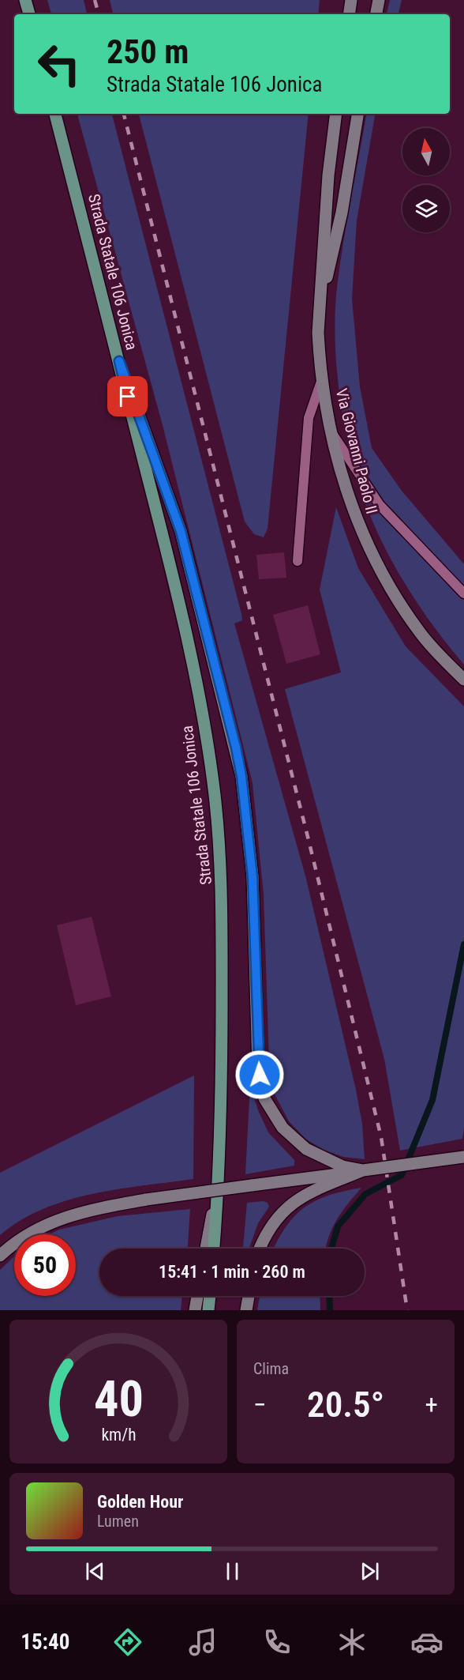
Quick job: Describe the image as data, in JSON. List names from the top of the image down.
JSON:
{
  "streets": {
    "main road": ["Strada Statale 106 Jonica", "Via Giovanni Paolo II"]
  },
  "north": "top",
  "page": {
    "turn": ["250 m", "Strada Statale 106 Jonica"],
    "limit": "50",
    "trip": "15:41 · 1 min · 260 m",
    "tile": "Clima",
    "heat": ["−", "20.5°", "+"],
    "song": ["Golden Hour", "Lumen"],
    "tabs": "15:40",
    "gauge": ["40", "km/h"]
  }
}
